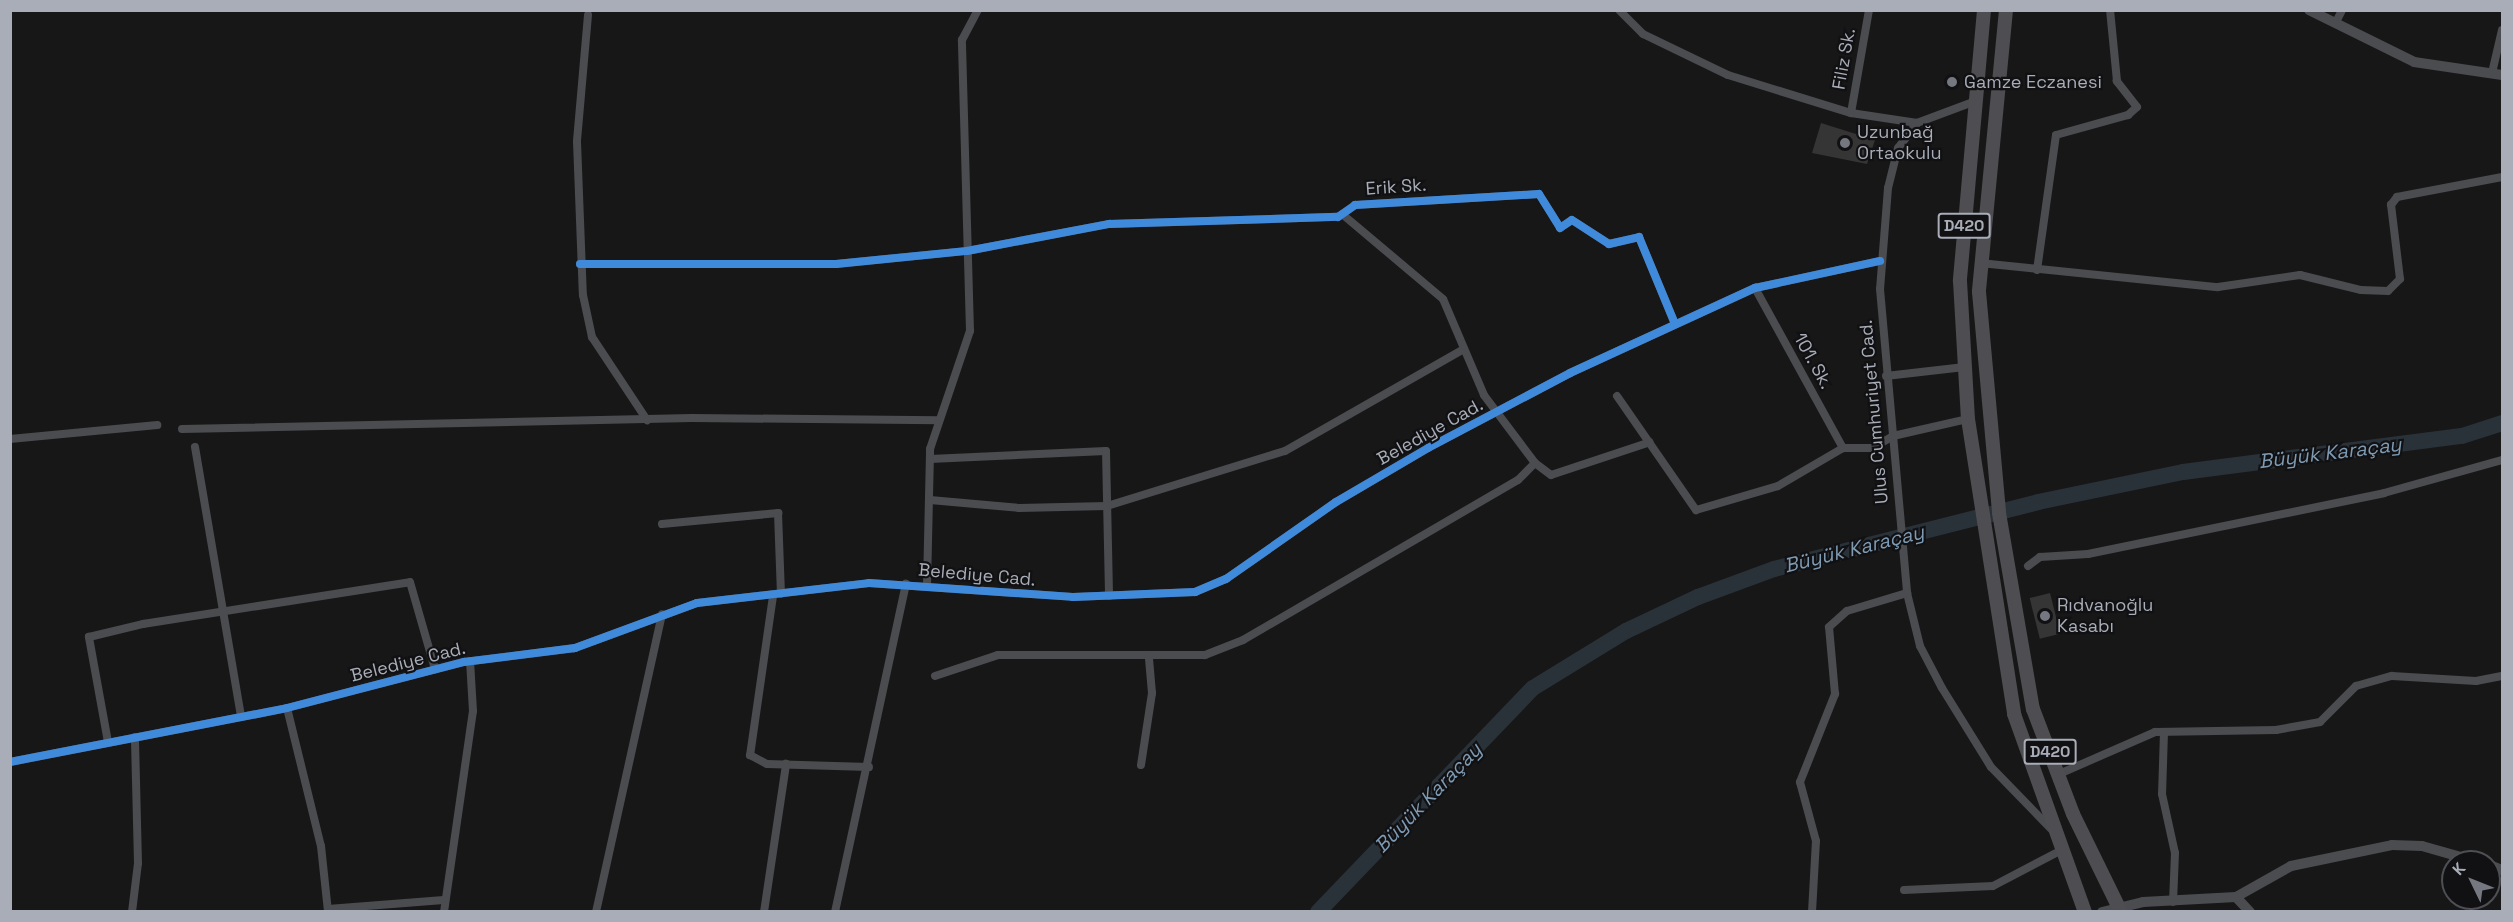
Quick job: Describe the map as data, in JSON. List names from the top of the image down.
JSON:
{
  "streets": {
    "highway": ["D420"],
    "street": [
      "Filiz Sk.",
      "Erik Sk.",
      "101. Sk.",
      "Ulus Cumhuriyet Cad.",
      "Belediye Cad."
    ]
  },
  "crossings": [
    ["Erik Sk.", "Belediye Cad."],
    ["D420", "Ulus Cumhuriyet Cad."],
    ["101. Sk.", "Belediye Cad."],
    ["Ulus Cumhuriyet Cad.", "Belediye Cad."]
  ],
  "water": ["Büyük Karaçay"],
  "places": ["Gamze Eczanesi", "Uzunbağ Ortaokulu", "Rıdvanoğlu Kasabı"],
  "north": "top left"
}
